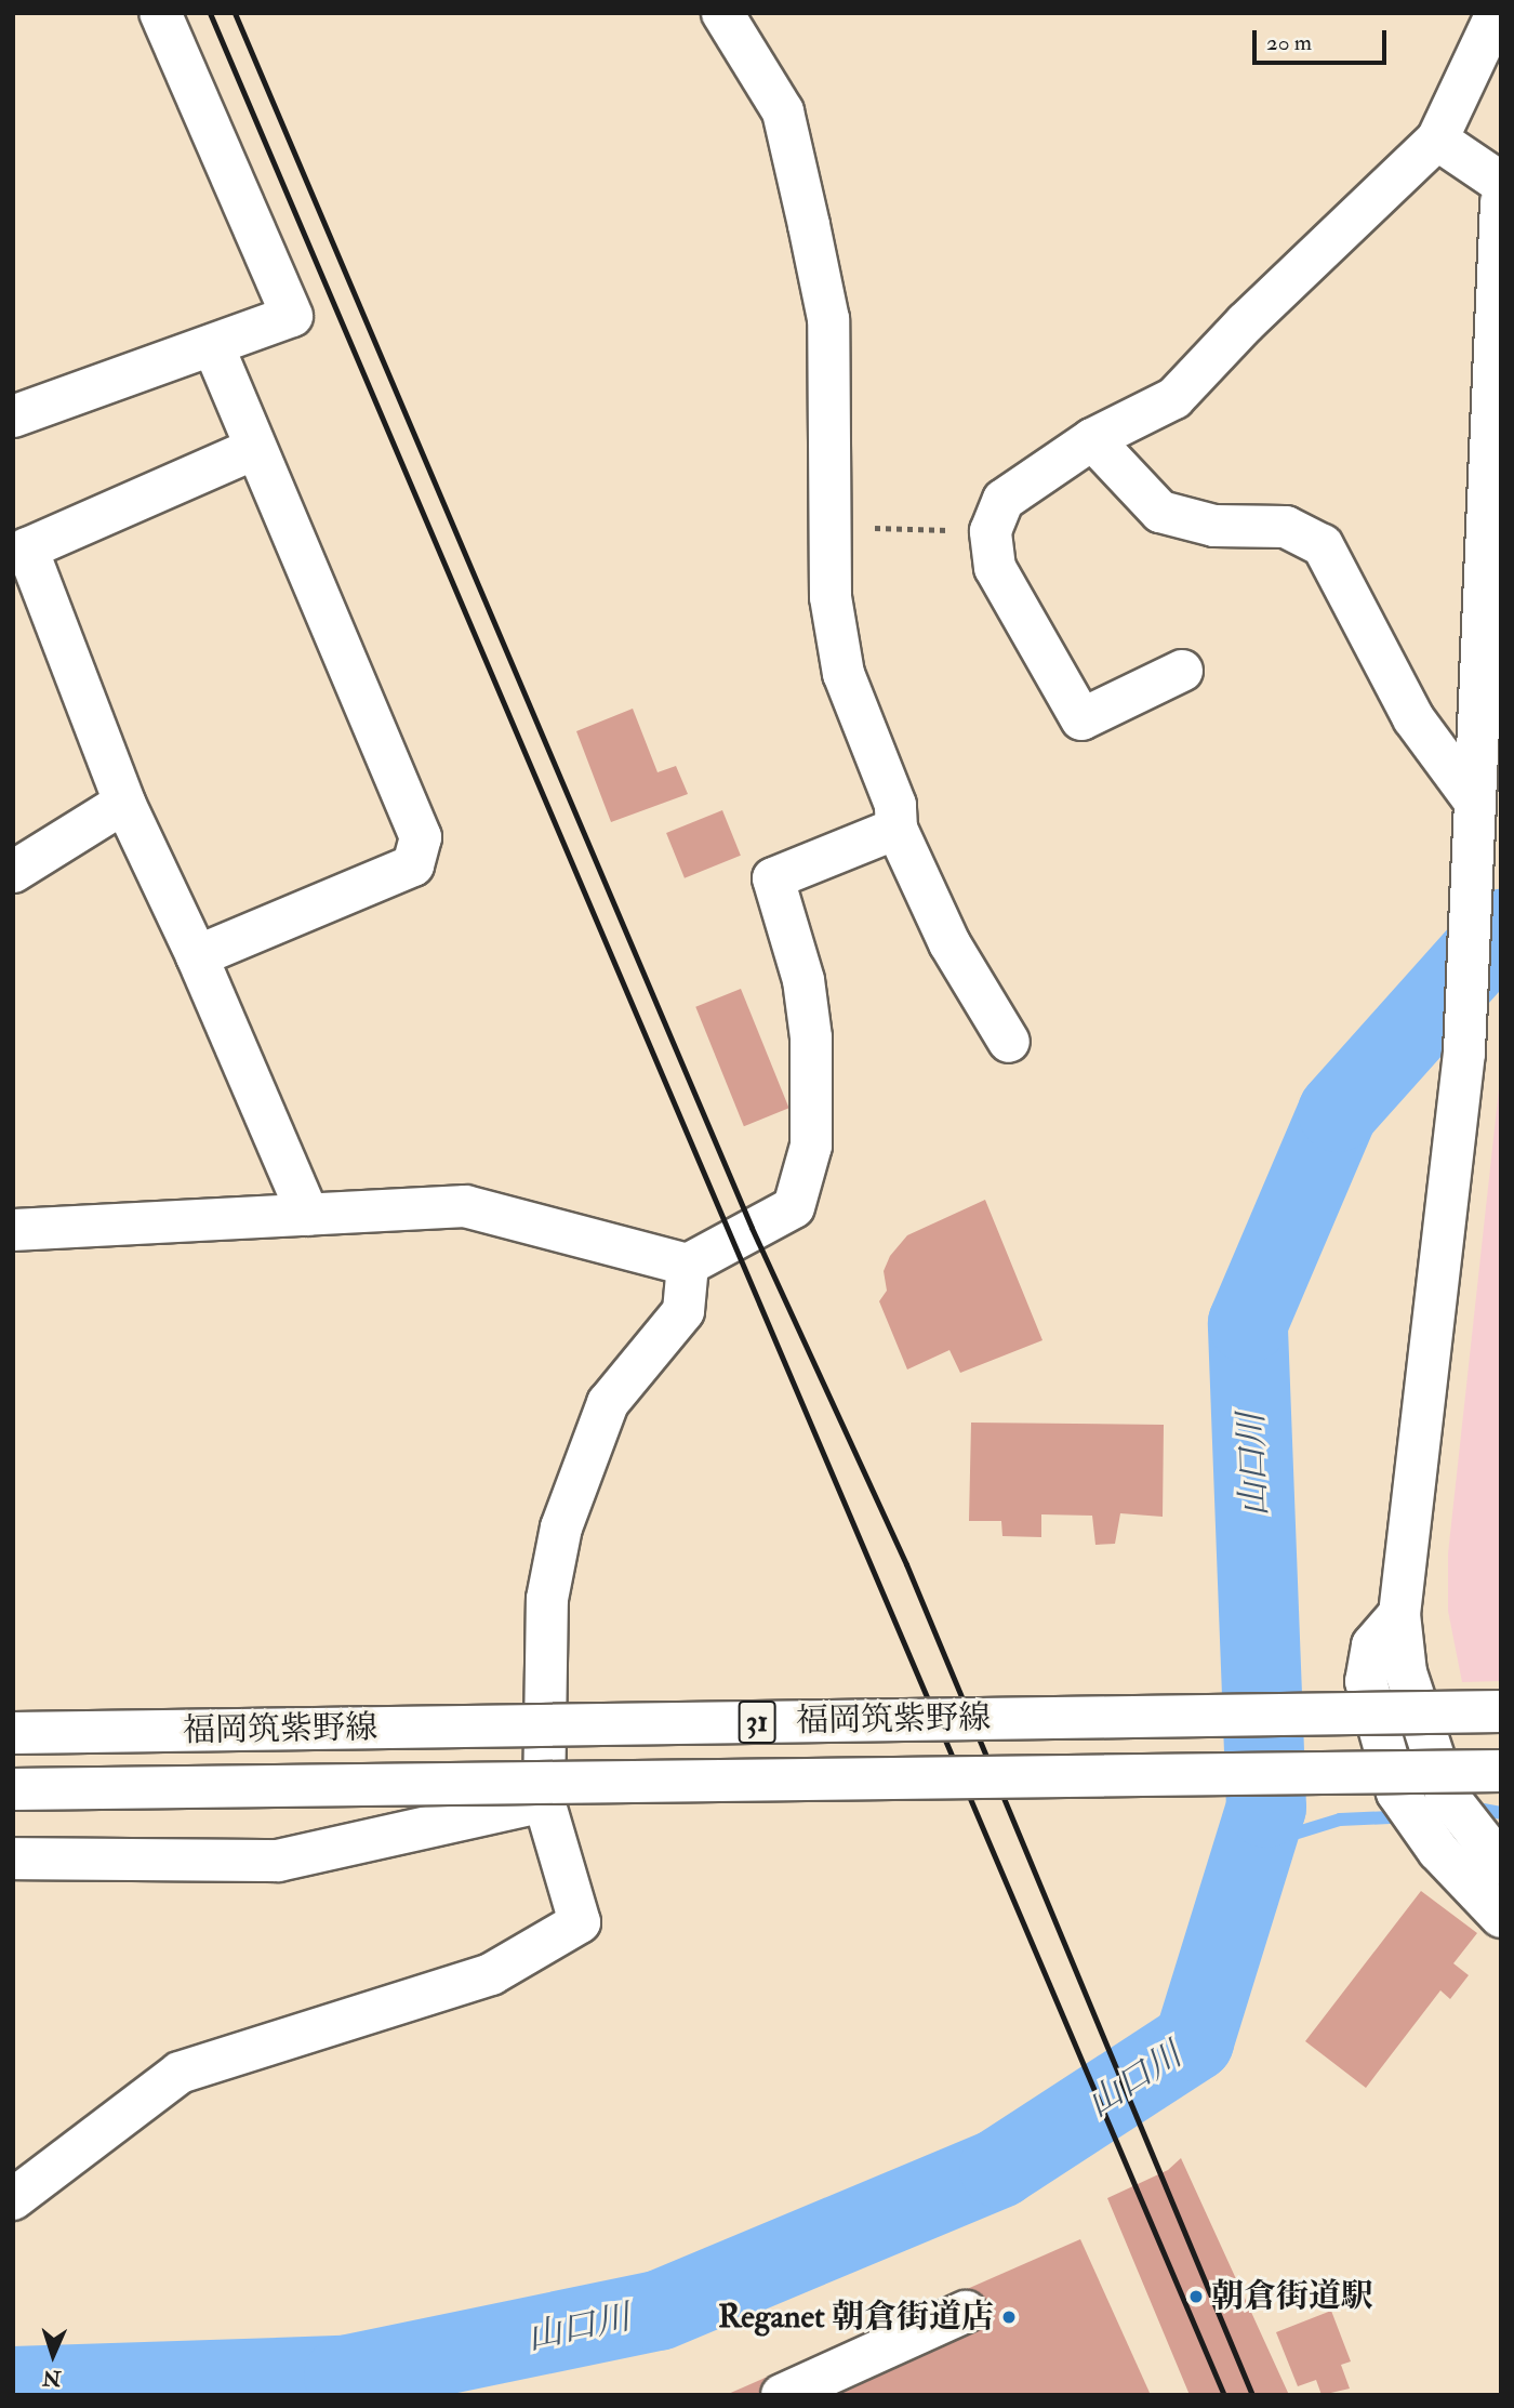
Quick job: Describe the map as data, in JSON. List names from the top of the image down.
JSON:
{
  "streets": {
    "street": ["福岡筑紫野線", "31"]
  },
  "water": ["山口川"],
  "places": ["朝倉街道駅", "Reganet 朝倉街道店"],
  "scale_bar": "20 m",
  "north": "bottom"
}
